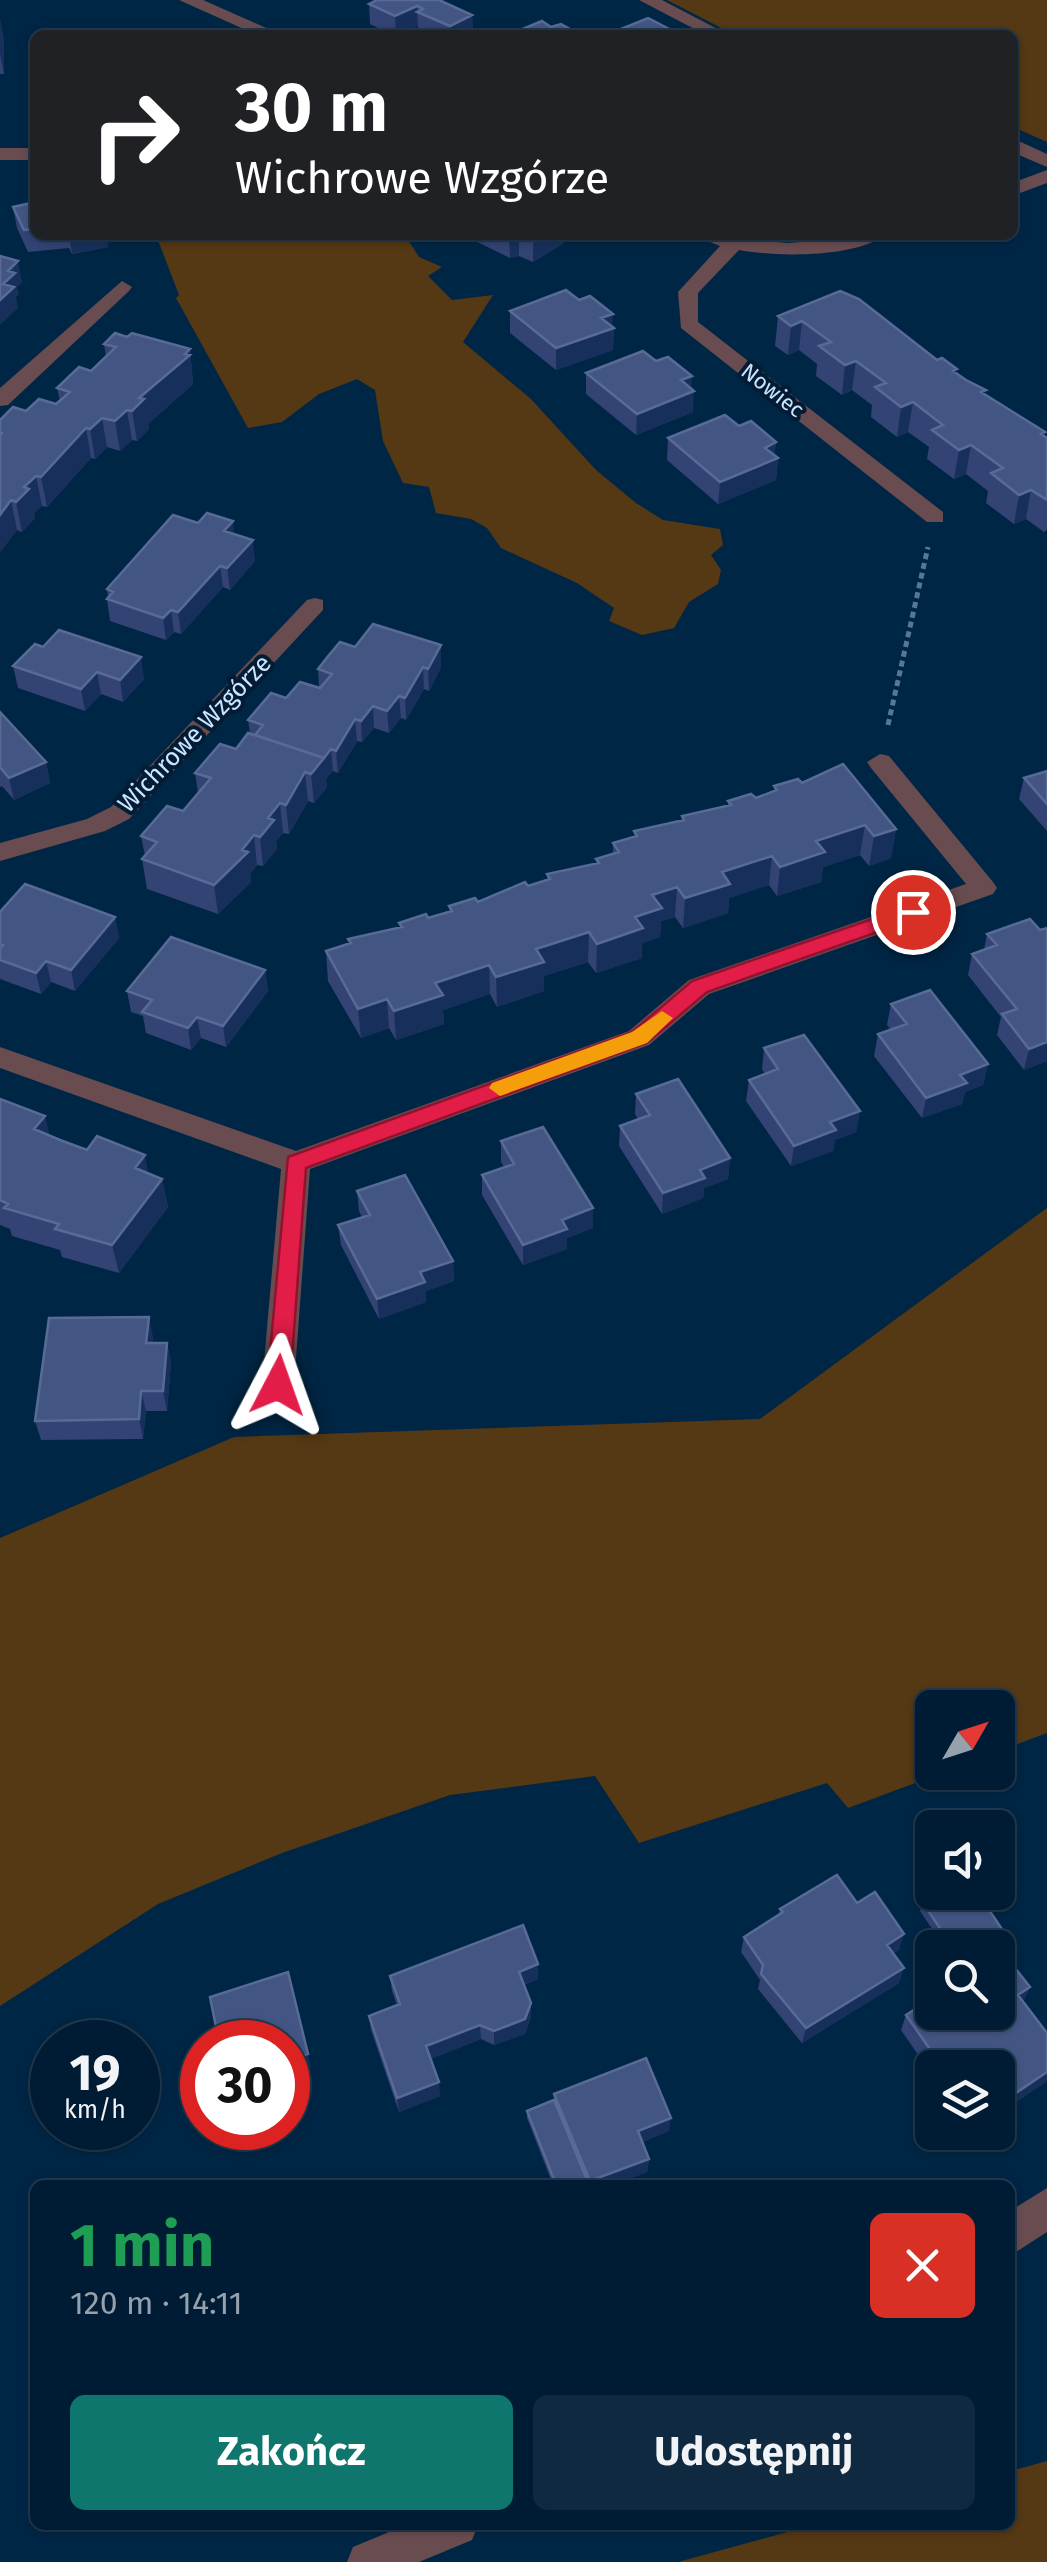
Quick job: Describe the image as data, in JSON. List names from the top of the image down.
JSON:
{
  "streets": {
    "street": ["Nowiec", "Wichrowe Wzgórze"]
  },
  "north": "top right",
  "page": {
    "turn": ["30 m", "Wichrowe Wzgórze"],
    "speed": "19 km/h",
    "limit": "30",
    "heading": ["1 min", "120 m · 14:11"],
    "buttons": ["Zakończ", "Udostępnij"]
  }
}
